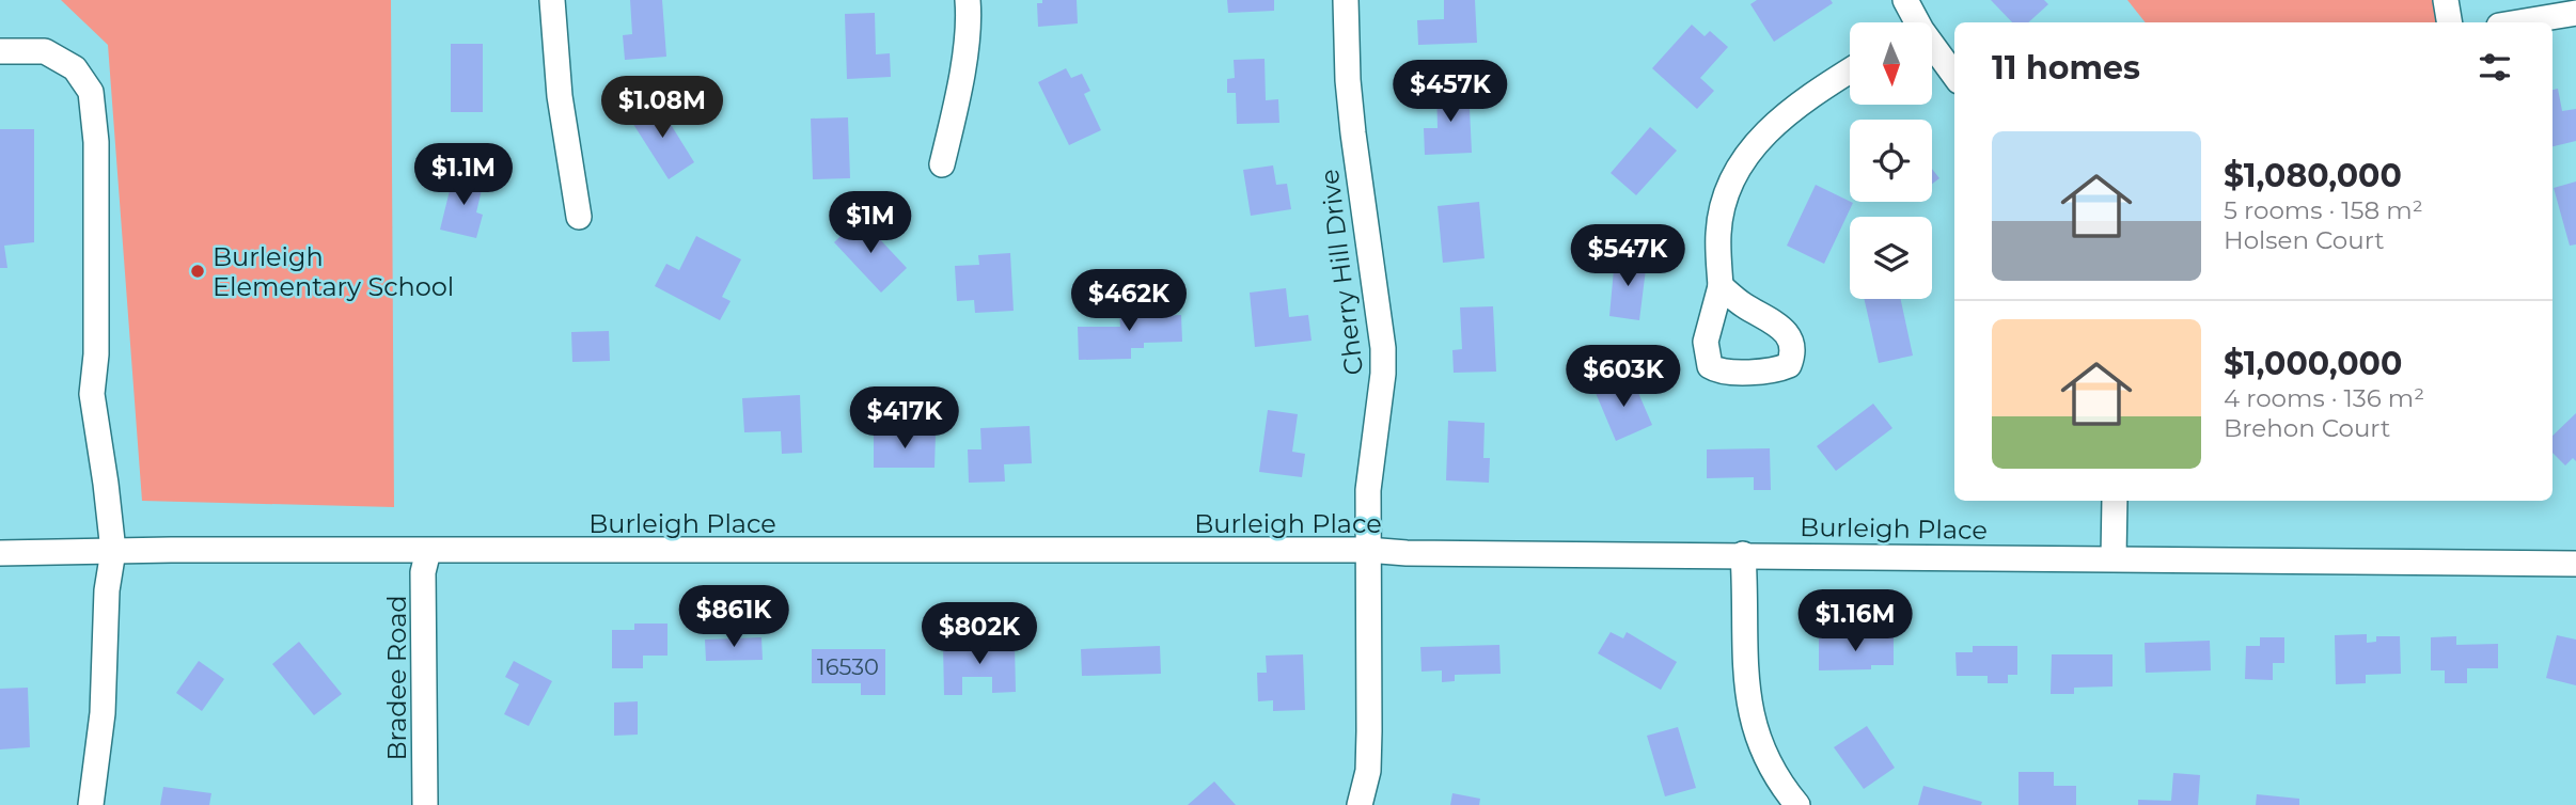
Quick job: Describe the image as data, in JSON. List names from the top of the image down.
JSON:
{
  "streets": {
    "street": ["Cherry Hill Drive", "Burleigh Place", "Bradee Road"]
  },
  "crossings": [
    ["Cherry Hill Drive", "Burleigh Place"],
    ["Burleigh Place", "Bradee Road"]
  ],
  "places": ["Burleigh Elementary School"],
  "house_numbers": ["16530"],
  "north": "bottom",
  "page": {
    "heading": "11 homes",
    "price": [
      "$457K",
      "$1.08M",
      "$1.1M",
      "$1M",
      "$547K",
      "$462K",
      "$603K",
      "$417K",
      "$861K",
      "$1.16M",
      "$802K"
    ],
    "list": [
      {
        "name": "$1,080,000",
        "note": "5 rooms · 158 m² · Holsen Court"
      },
      {
        "name": "$1,000,000",
        "note": "4 rooms · 136 m² · Brehon Court"
      }
    ]
  }
}
